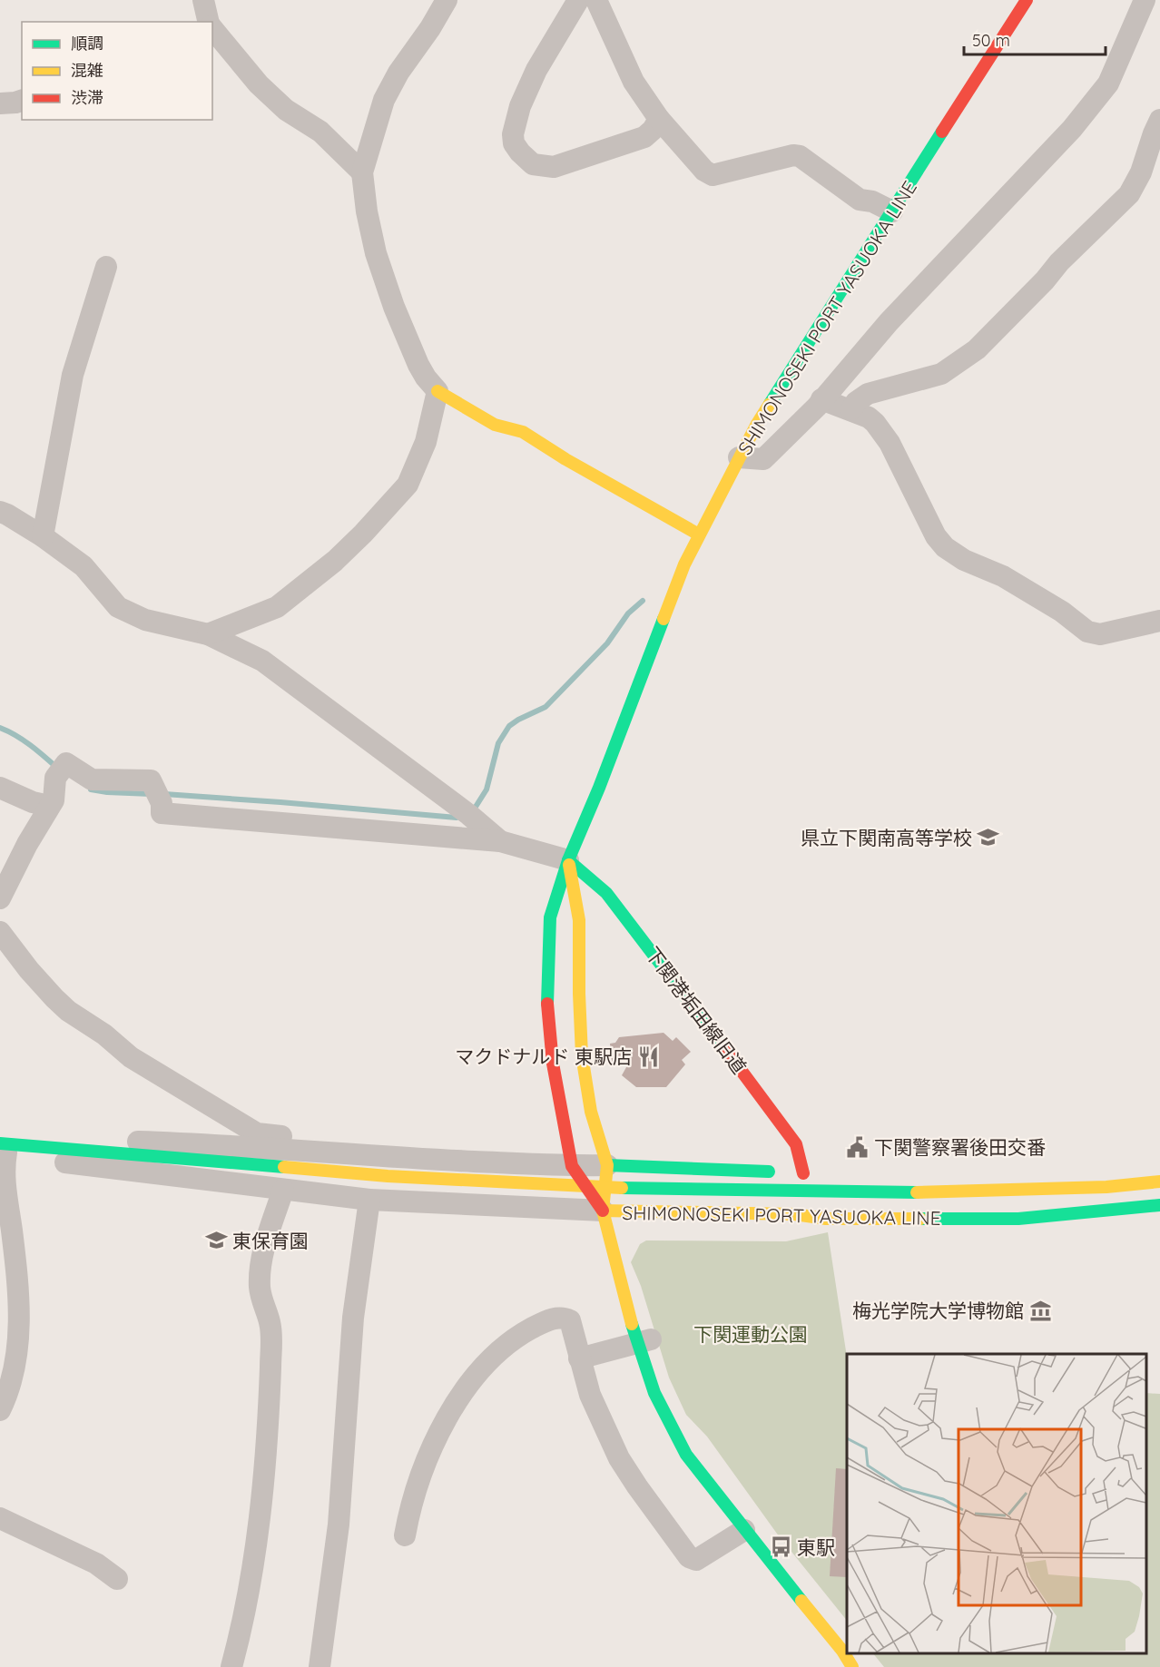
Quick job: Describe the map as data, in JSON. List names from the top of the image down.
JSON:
{
  "streets": {
    "street": ["SHIMONOSEKI PORT YASUOKA LINE", "下関港垢田線旧道"]
  },
  "crossings": [
    ["SHIMONOSEKI PORT YASUOKA LINE", "下関港垢田線旧道"]
  ],
  "parks": ["下関運動公園"],
  "places": {
    "school or university": ["県立下関南高等学校", "東保育園"],
    "restaurant": ["マクドナルド 東駅店"],
    "public building": ["下関警察署後田交番"],
    "museum": ["梅光学院大学博物館"],
    "bus stop": ["東駅"]
  },
  "legend": ["順調", "混雑", "渋滞"],
  "scale_bar": "50 m"
}
